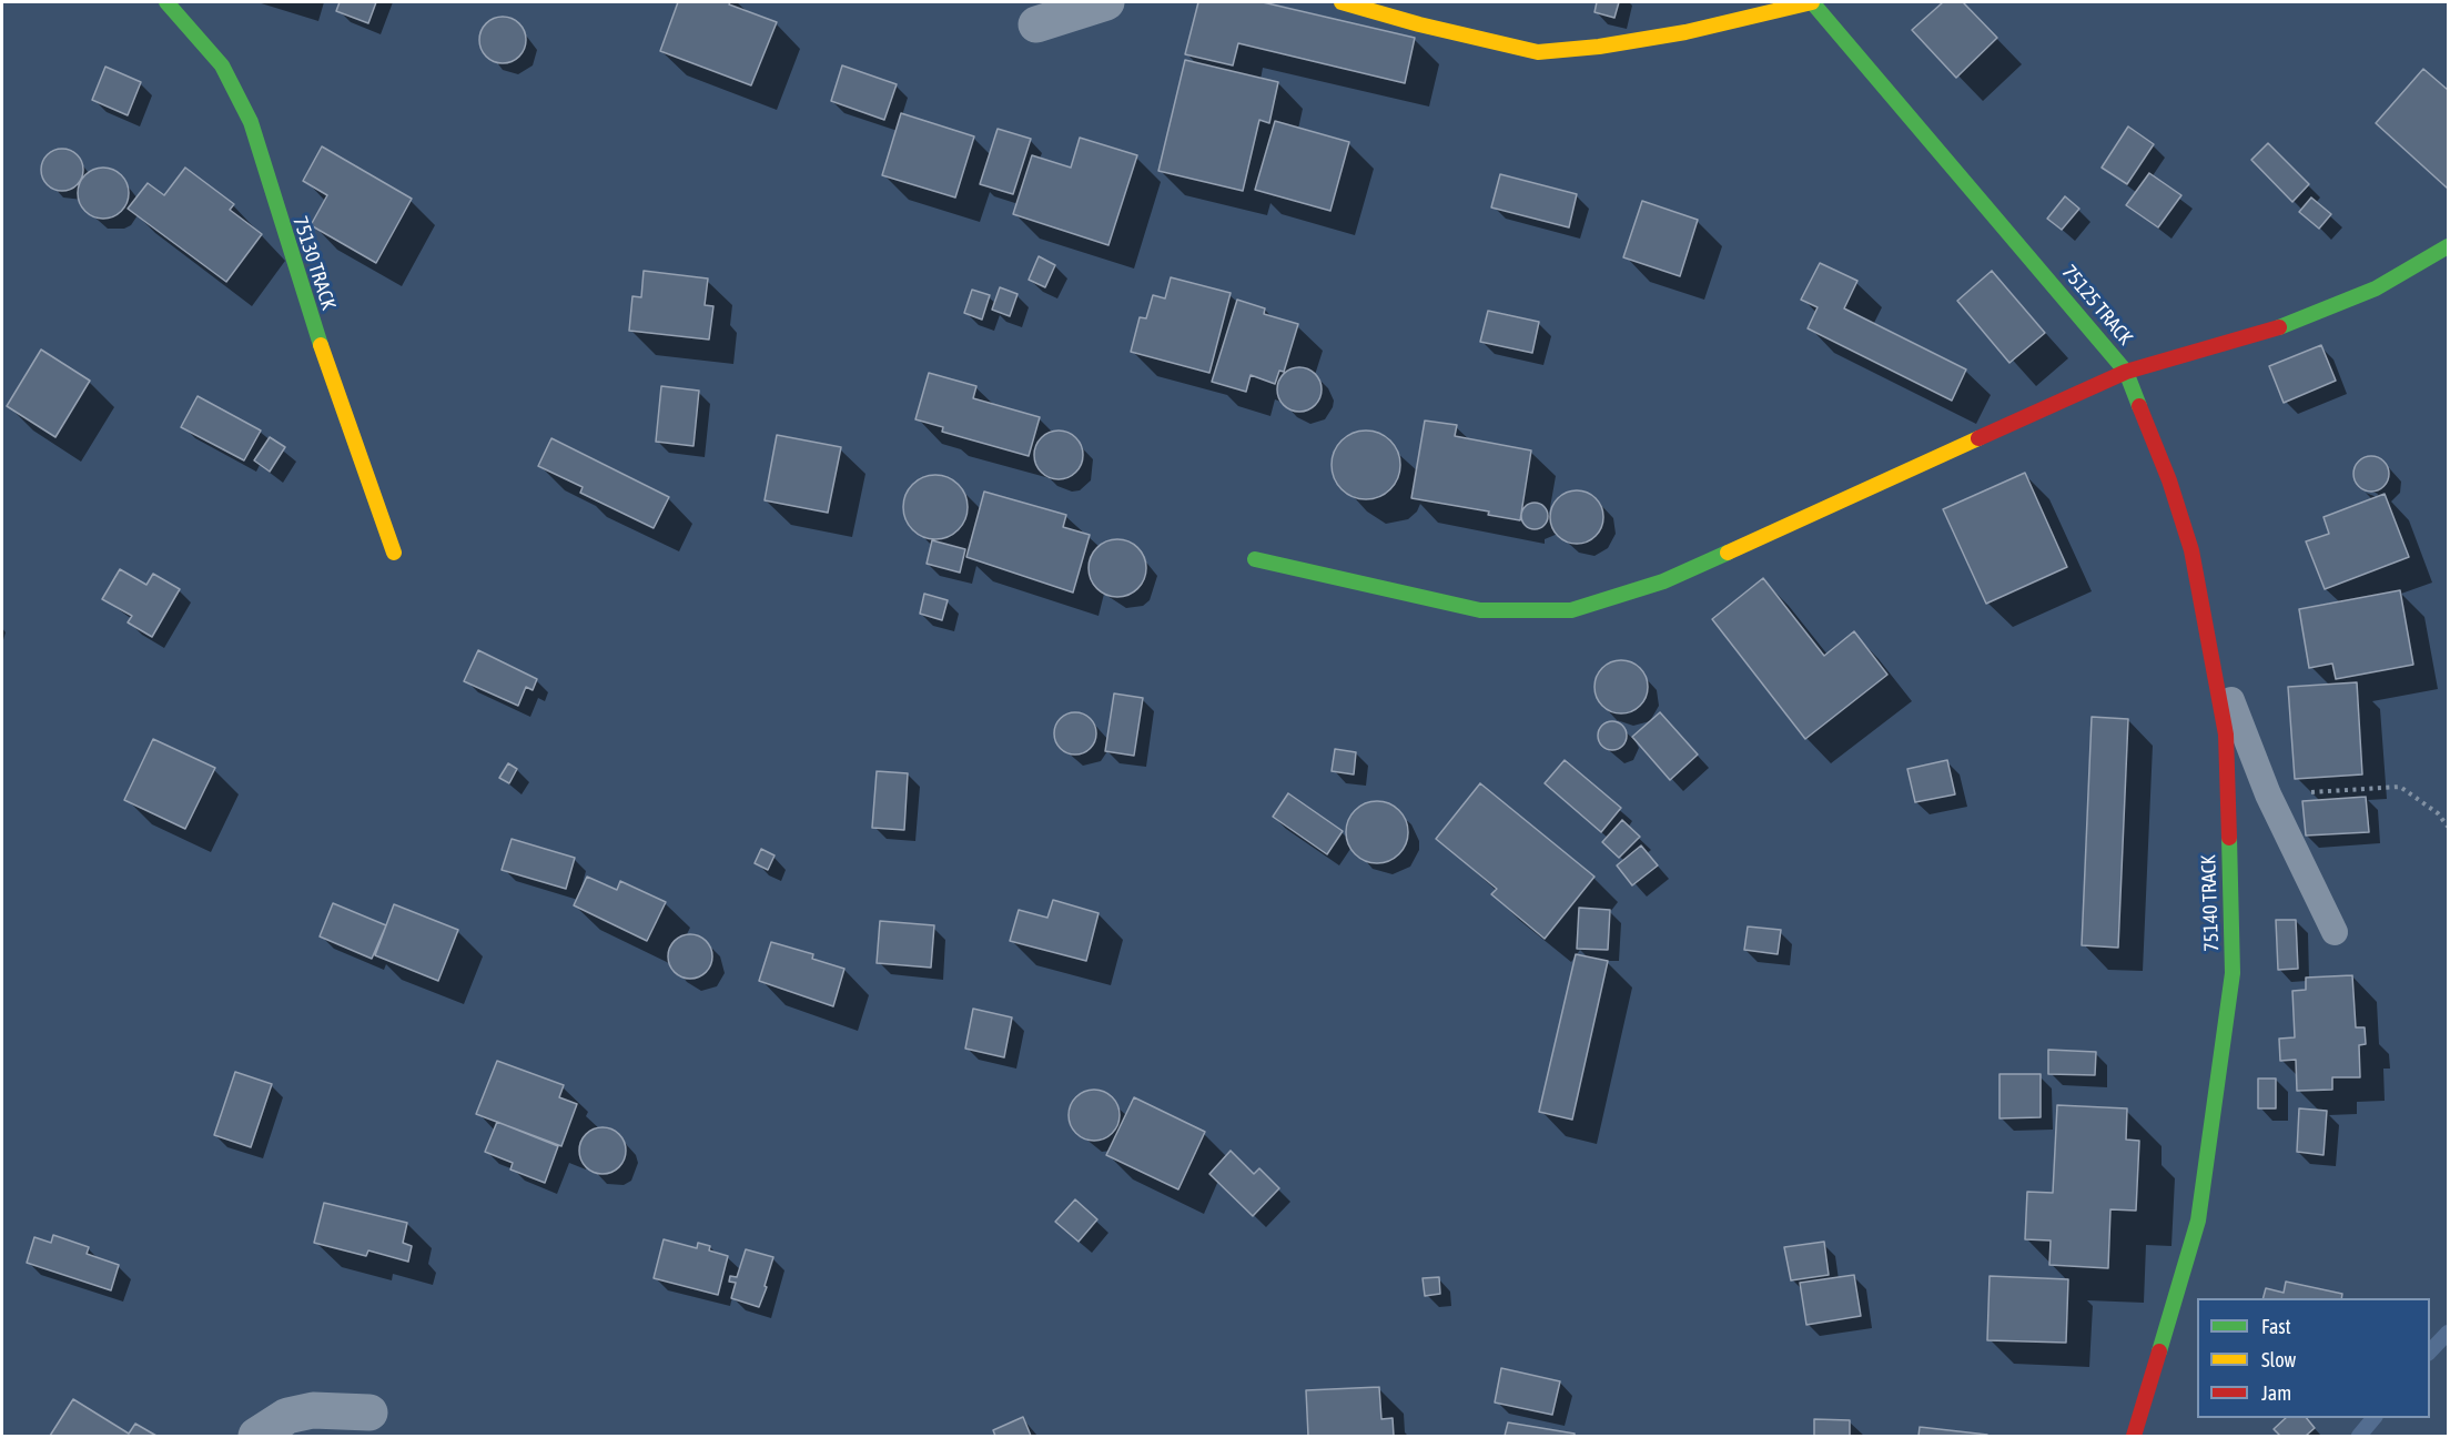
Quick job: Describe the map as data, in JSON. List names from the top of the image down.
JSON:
{
  "streets": {
    "street": ["75130 TRACK", "75125 TRACK", "75140 TRACK"]
  },
  "crossings": [
    ["75125 TRACK", "75140 TRACK"]
  ],
  "legend": ["Fast", "Slow", "Jam"]
}
